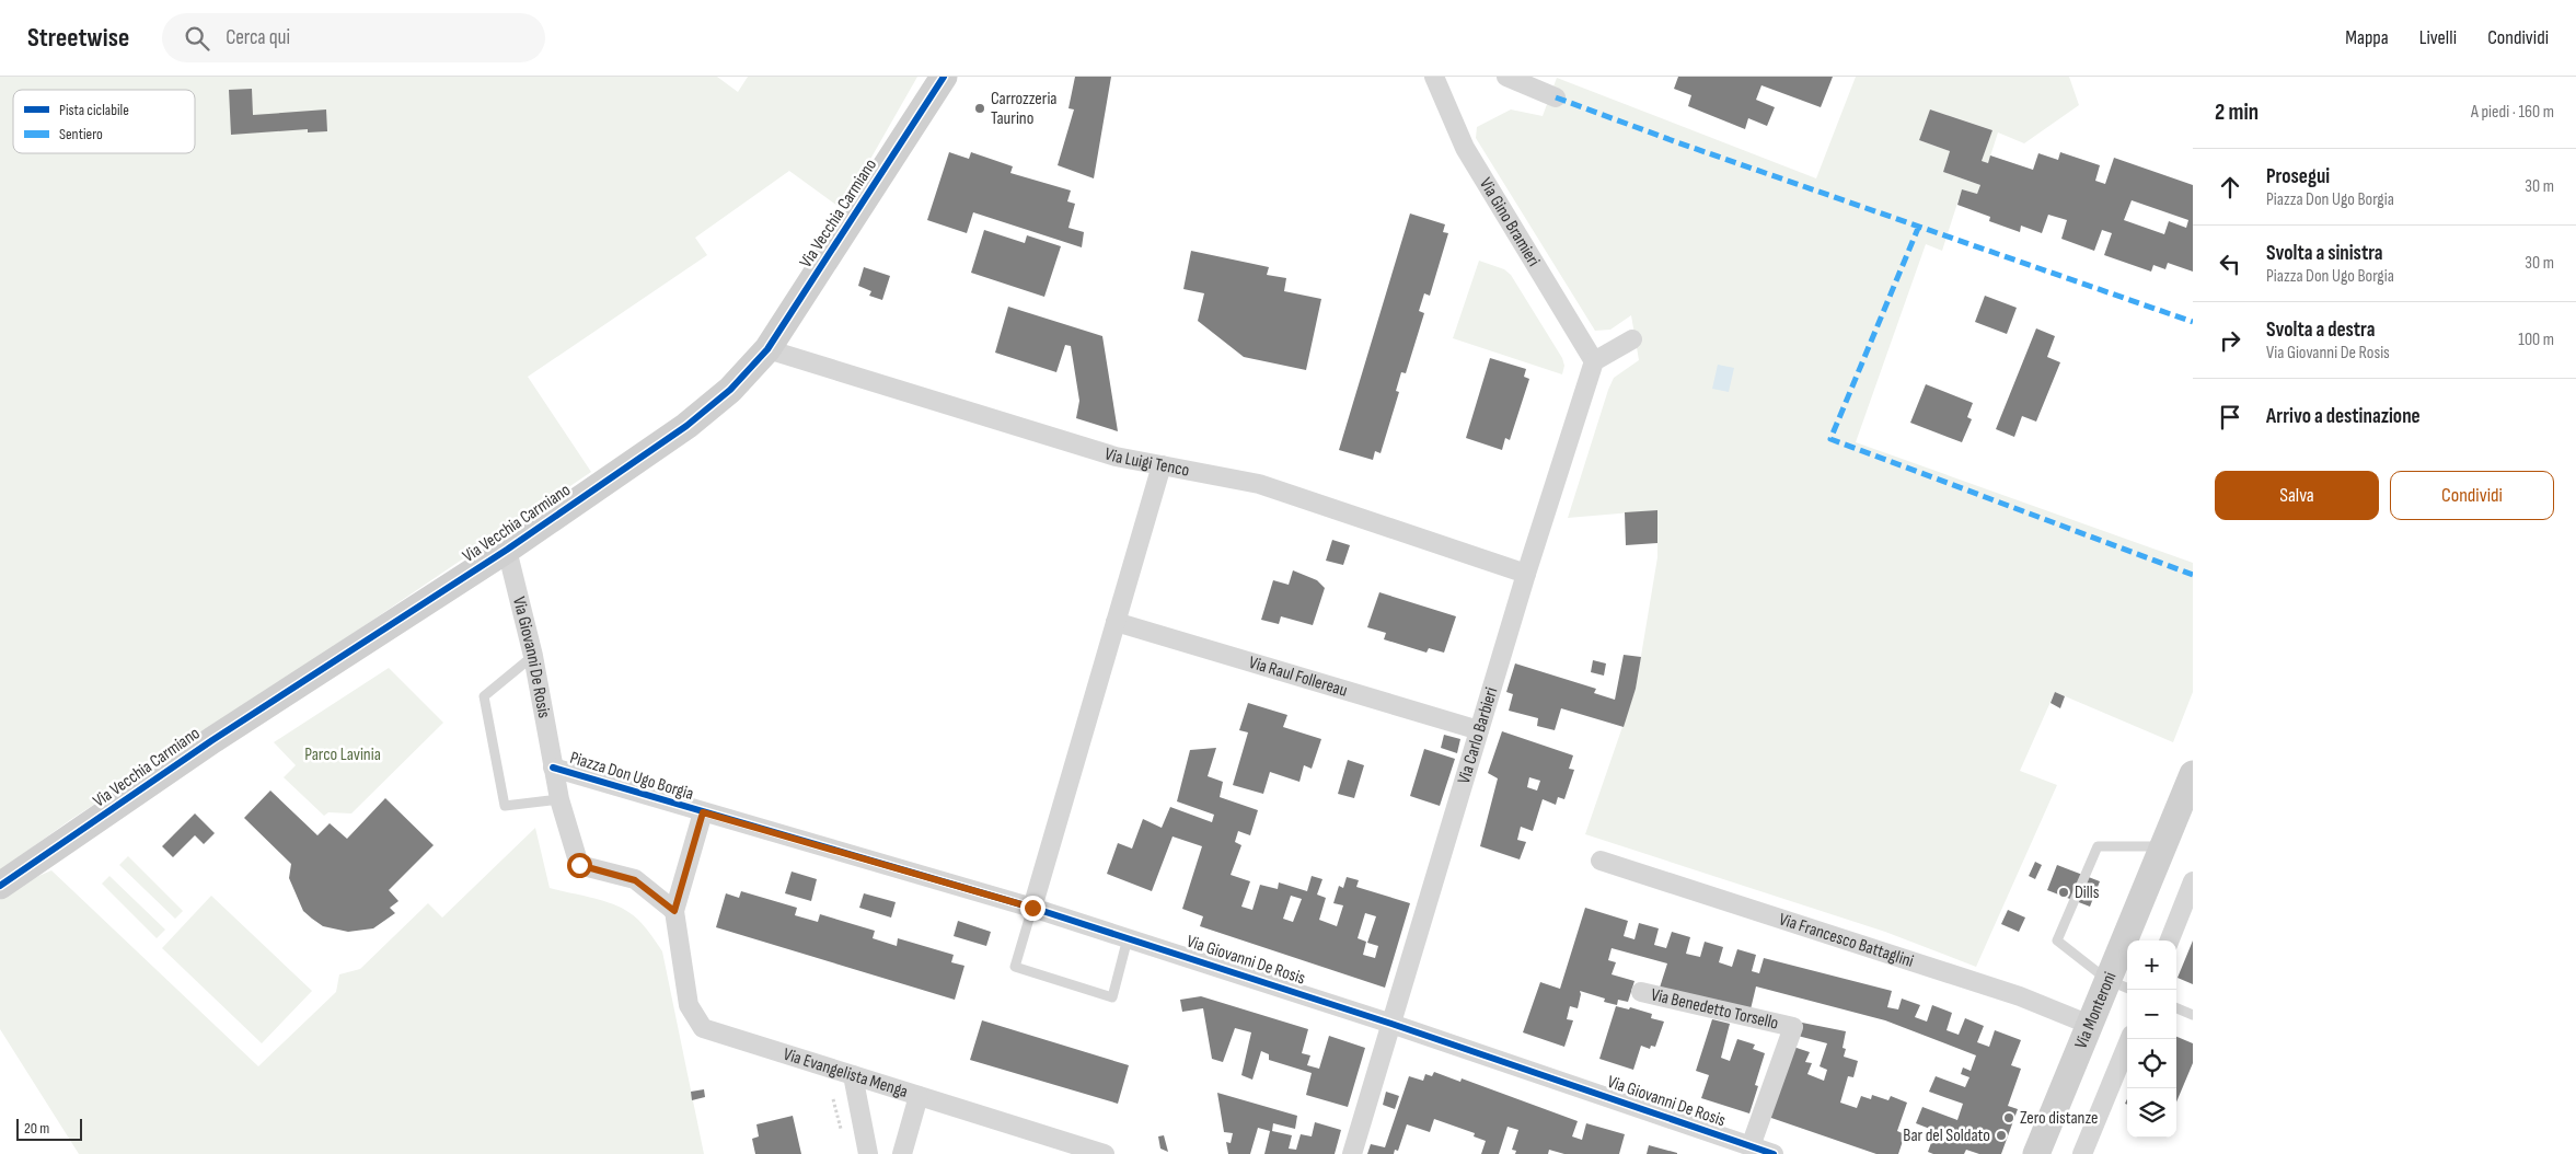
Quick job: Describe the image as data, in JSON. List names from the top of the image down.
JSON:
{
  "streets": {
    "street": [
      "Via Vecchia Carmiano",
      "Via Gino Bramieri",
      "Via Luigi Tenco",
      "Via Giovanni De Rosis",
      "Via Raul Follereau",
      "Via Carlo Barbieri",
      "Piazza Don Ugo Borgia",
      "Via Francesco Battaglini",
      "Via Benedetto Torsello",
      "Via Monteroni",
      "Via Evangelista Menga"
    ]
  },
  "crossings": [
    ["Via Vecchia Carmiano", "Via Luigi Tenco"],
    ["Via Vecchia Carmiano", "Via Giovanni De Rosis"],
    ["Via Gino Bramieri", "Via Carlo Barbieri"],
    ["Via Luigi Tenco", "Via Carlo Barbieri"],
    ["Via Giovanni De Rosis", "Via Carlo Barbieri"],
    ["Via Giovanni De Rosis", "Piazza Don Ugo Borgia"],
    ["Via Giovanni De Rosis", "Via Benedetto Torsello"],
    ["Via Raul Follereau", "Via Carlo Barbieri"],
    ["Piazza Don Ugo Borgia", "Via Evangelista Menga"],
    ["Via Francesco Battaglini", "Via Monteroni"]
  ],
  "parks": ["Parco Lavinia"],
  "places": [
    "Carrozzeria Taurino",
    "Dills",
    "Zero distanze",
    "Bar del Soldato"
  ],
  "legend": ["Pista ciclabile", "Sentiero"],
  "scale_bar": "20 m",
  "page": {
    "header": "Streetwise",
    "search": "Cerca qui",
    "nav": ["Mappa", "Livelli", "Condividi"],
    "heading": ["2 min", "A piedi · 160 m"],
    "list": [
      ["Prosegui", "Piazza Don Ugo Borgia", "30 m"],
      ["Svolta a sinistra", "Piazza Don Ugo Borgia", "30 m"],
      ["Svolta a destra", "Via Giovanni De Rosis", "100 m"],
      "Arrivo a destinazione"
    ],
    "buttons": ["Salva", "Condividi"],
    "map_buttons": ["+", "−"],
    "scale": "20 m"
  }
}
